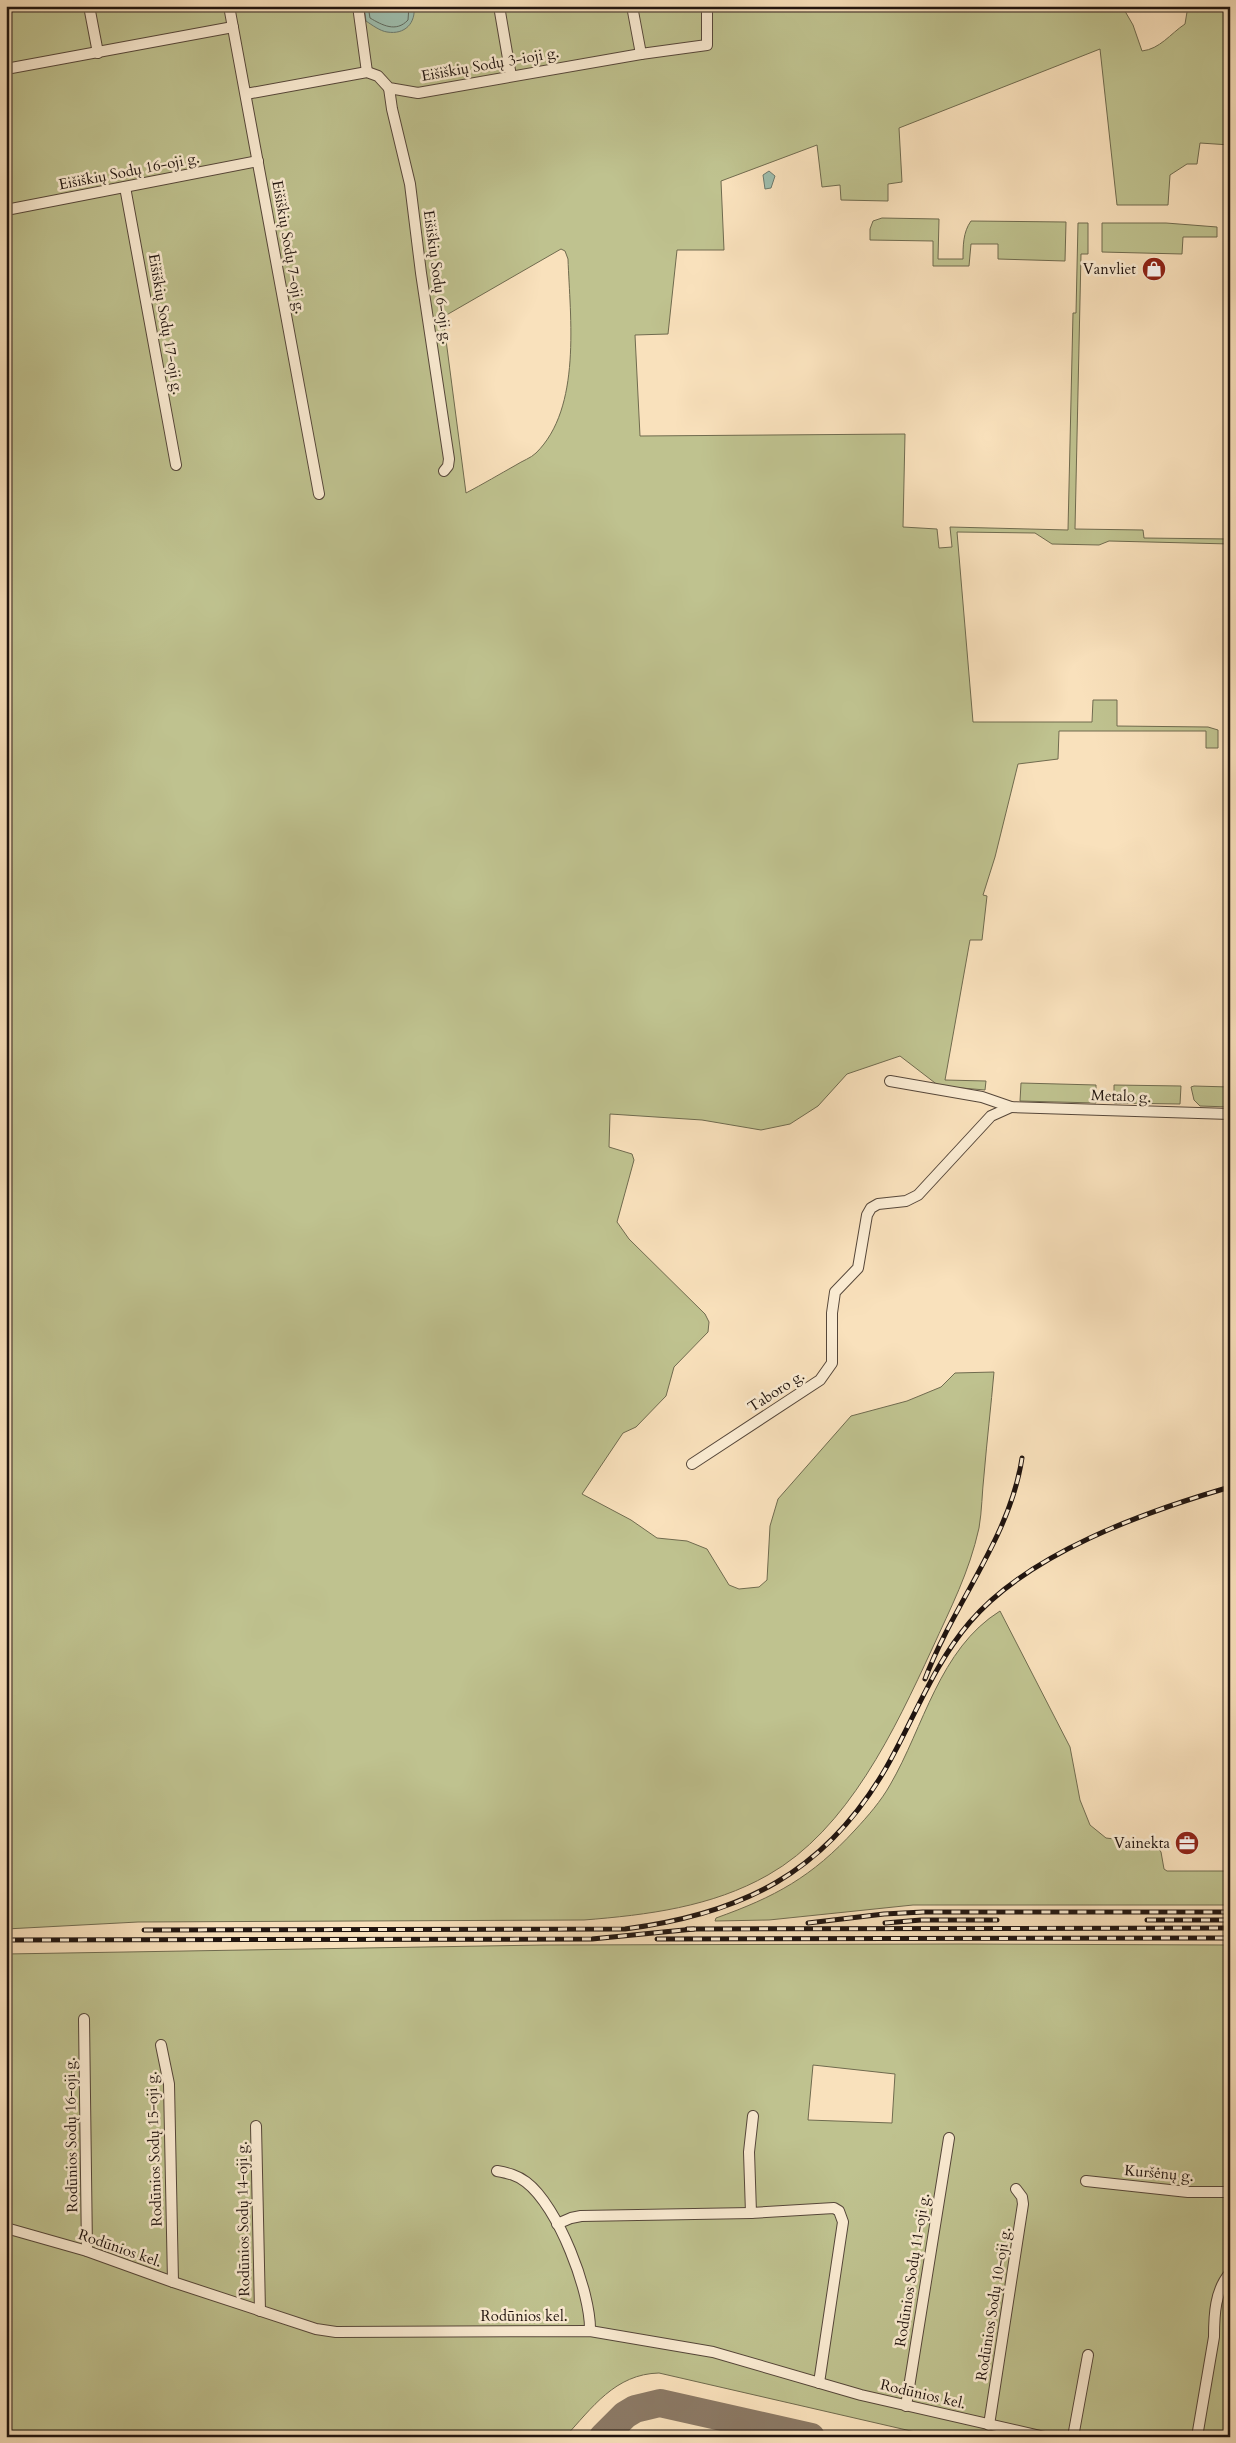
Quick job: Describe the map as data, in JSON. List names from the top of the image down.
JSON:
{
  "streets": {
    "street": [
      "Eišiškių Sodų 3-ioji g.",
      "Eišiškių Sodų 16-oji g.",
      "Eišiškių Sodų 7-oji g.",
      "Eišiškių Sodų 6-oji g.",
      "Eišiškių Sodų 17-oji g.",
      "Metalo g.",
      "Taboro g.",
      "Rodūnios Sodų 16-oji g.",
      "Rodūnios Sodų 15-oji g.",
      "Kuršėnų g.",
      "Rodūnios Sodų 14-oji g.",
      "Rodūnios kel.",
      "Rodūnios Sodų 11-oji g.",
      "Rodūnios Sodų 10-oji g."
    ]
  },
  "crossings": [
    ["Eišiškių Sodų 3-ioji g.", "Eišiškių Sodų 6-oji g."],
    ["Eišiškių Sodų 16-oji g.", "Eišiškių Sodų 7-oji g."],
    ["Eišiškių Sodų 16-oji g.", "Eišiškių Sodų 17-oji g."],
    ["Metalo g.", "Taboro g."],
    ["Rodūnios Sodų 16-oji g.", "Rodūnios kel."],
    ["Rodūnios Sodų 15-oji g.", "Rodūnios kel."],
    ["Rodūnios Sodų 14-oji g.", "Rodūnios kel."],
    ["Rodūnios kel.", "Rodūnios Sodų 11-oji g."],
    ["Rodūnios kel.", "Rodūnios Sodų 10-oji g."]
  ],
  "places": {
    "shop": ["Vanvliet"],
    "office": ["Vainekta"]
  }
}
